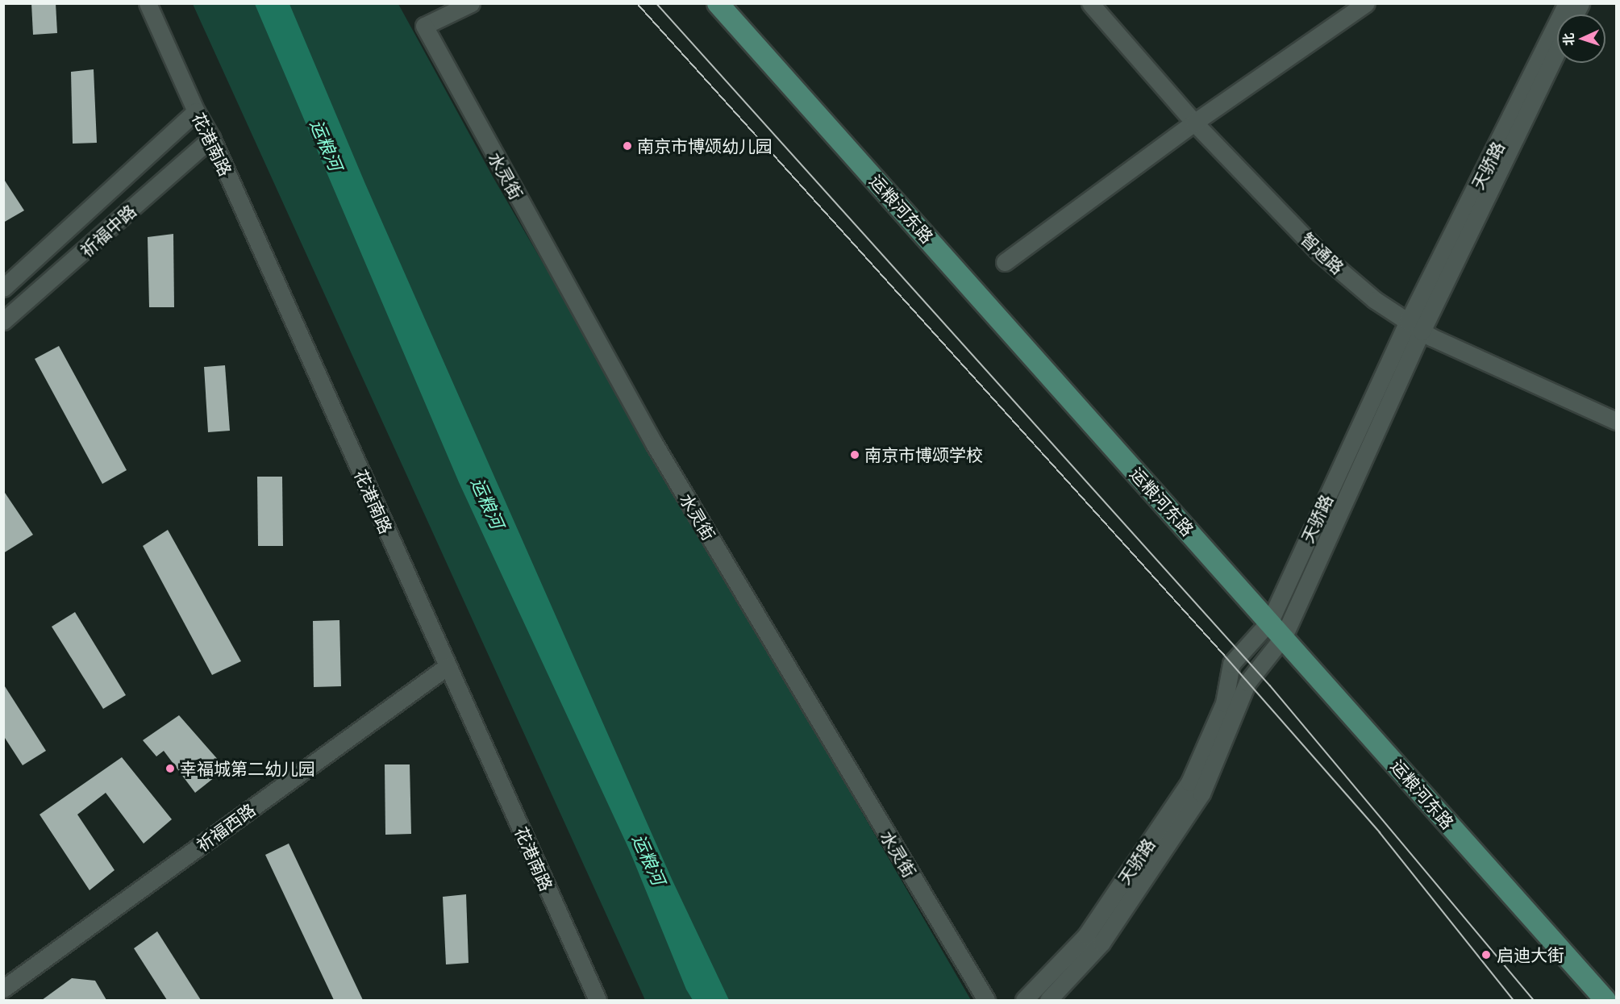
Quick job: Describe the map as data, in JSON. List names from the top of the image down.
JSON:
{
  "streets": {
    "main road": ["运粮河东路"],
    "street": [
      "花港南路",
      "天骄路",
      "水灵街",
      "祈福中路",
      "智通路",
      "祈福西路"
    ]
  },
  "crossings": [
    ["花港南路", "祈福中路"],
    ["花港南路", "祈福西路"],
    ["天骄路", "运粮河东路"],
    ["天骄路", "智通路"]
  ],
  "water": ["运粮河"],
  "places": [
    "南京市博颂幼儿园",
    "南京市博颂学校",
    "幸福城第二幼儿园",
    "启迪大街"
  ],
  "north": "left"
}
